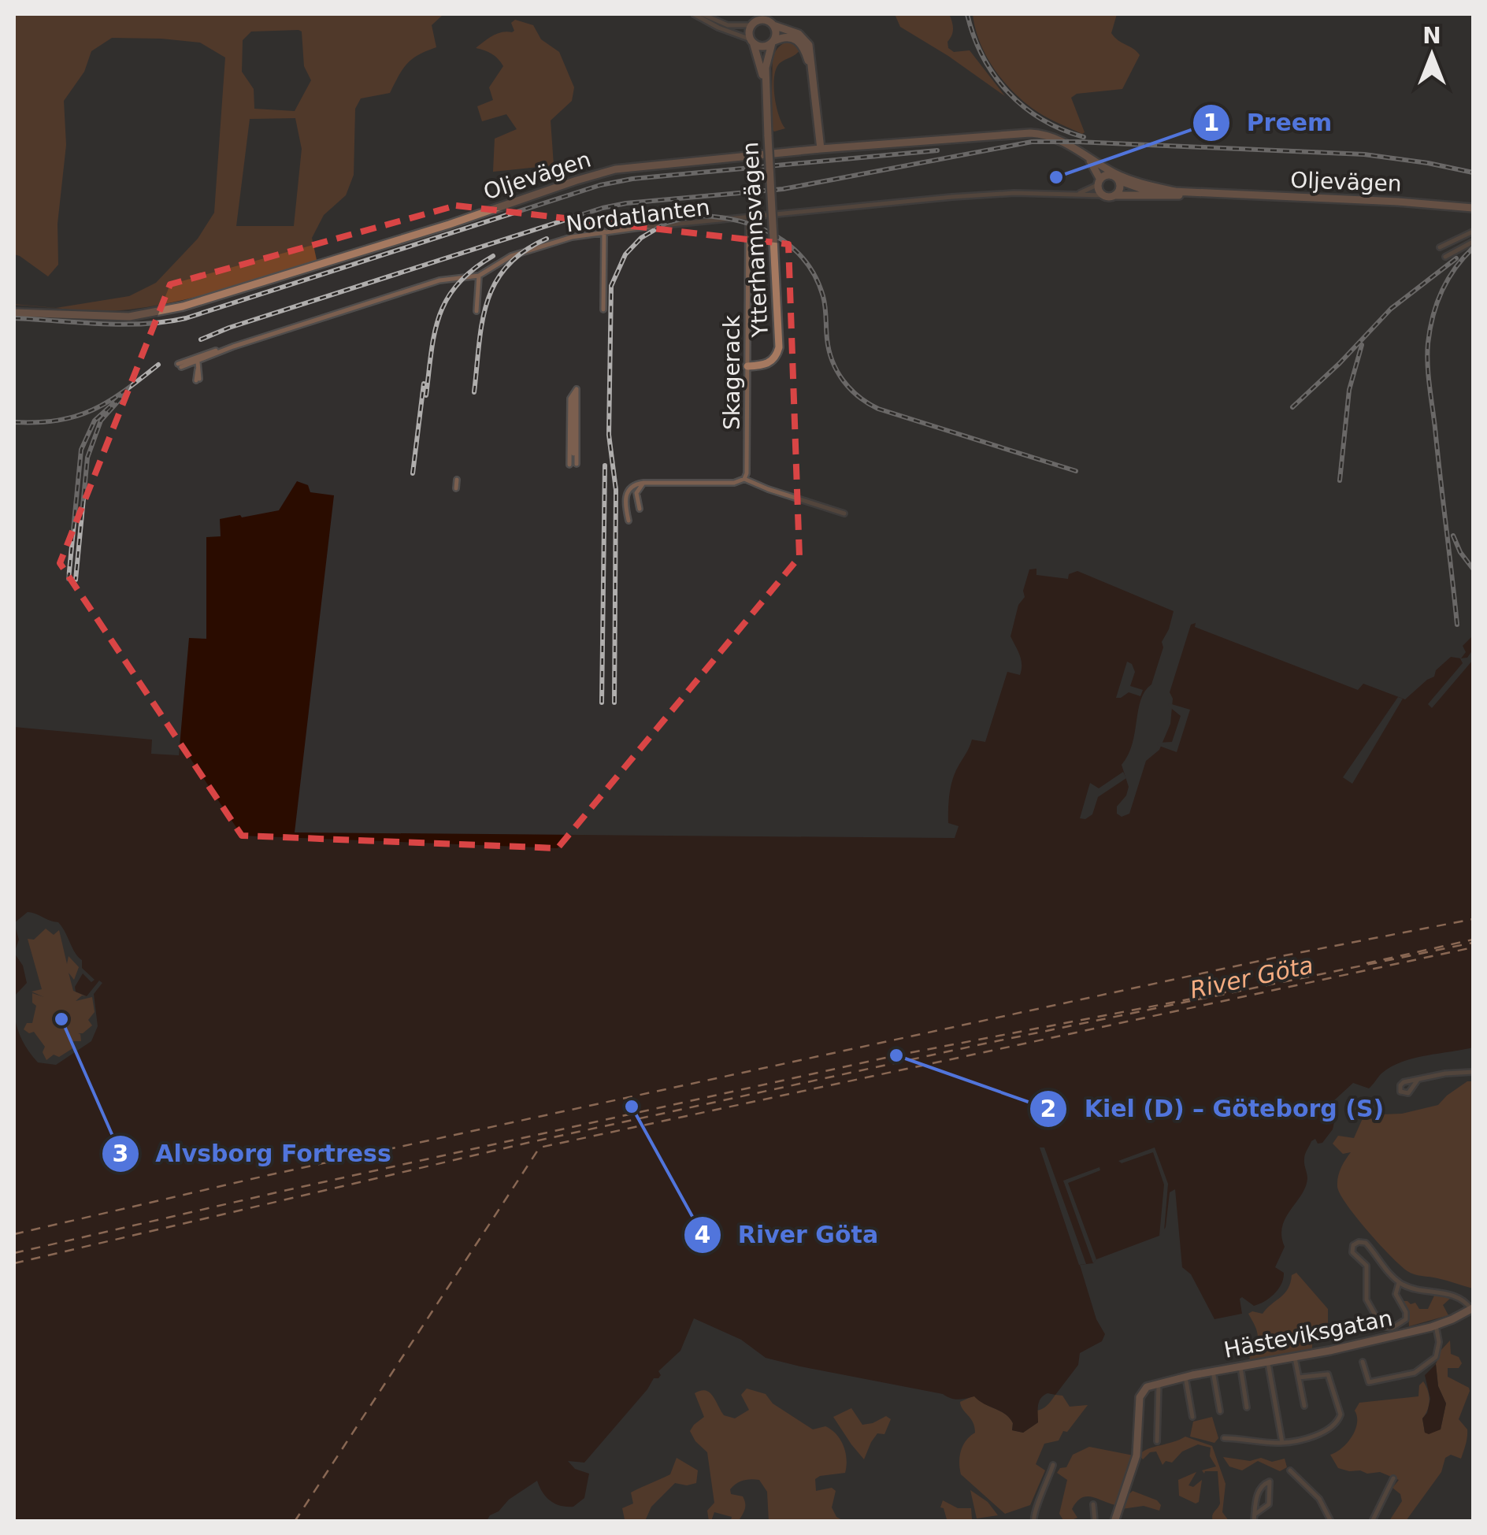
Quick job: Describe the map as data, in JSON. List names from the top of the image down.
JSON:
{
  "streets": {
    "street": [
      "Oljevägen",
      "Nordatlanten",
      "Ytterhamnsvägen",
      "Skagerack",
      "Hästeviksgatan"
    ]
  },
  "crossings": [
    ["Oljevägen", "Nordatlanten"],
    ["Nordatlanten", "Skagerack"],
    ["Ytterhamnsvägen", "Skagerack"]
  ],
  "water": ["River Göta"],
  "places": [
    "Preem",
    "Alvsborg Fortress",
    "Kiel (D) – Göteborg (S)",
    "River Göta"
  ],
  "north": "top"
}
